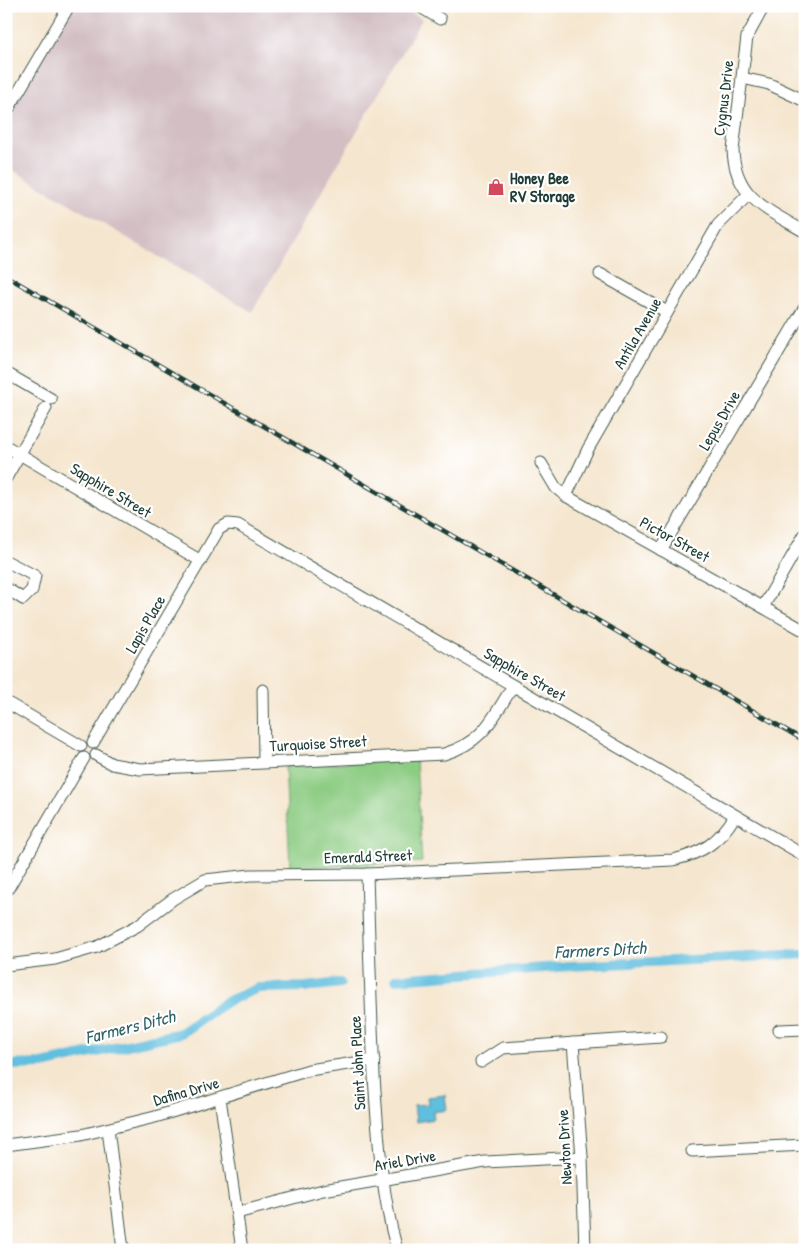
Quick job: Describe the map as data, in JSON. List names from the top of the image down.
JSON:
{
  "streets": {
    "street": [
      "Cygnus Drive",
      "Antila Avenue",
      "Lepus Drive",
      "Sapphire Street",
      "Pictor Street",
      "Lapis Place",
      "Turquoise Street",
      "Emerald Street",
      "Saint John Place",
      "Dafina Drive",
      "Newton Drive",
      "Ariel Drive"
    ]
  },
  "crossings": [
    ["Cygnus Drive", "Antila Avenue"],
    ["Antila Avenue", "Pictor Street"],
    ["Lepus Drive", "Pictor Street"],
    ["Sapphire Street", "Lapis Place"],
    ["Sapphire Street", "Turquoise Street"],
    ["Sapphire Street", "Emerald Street"],
    ["Lapis Place", "Turquoise Street"],
    ["Emerald Street", "Saint John Place"],
    ["Saint John Place", "Dafina Drive"],
    ["Saint John Place", "Ariel Drive"],
    ["Newton Drive", "Ariel Drive"]
  ],
  "water": ["Farmers Ditch"],
  "places": {
    "shop": ["Honey Bee RV Storage"]
  }
}
